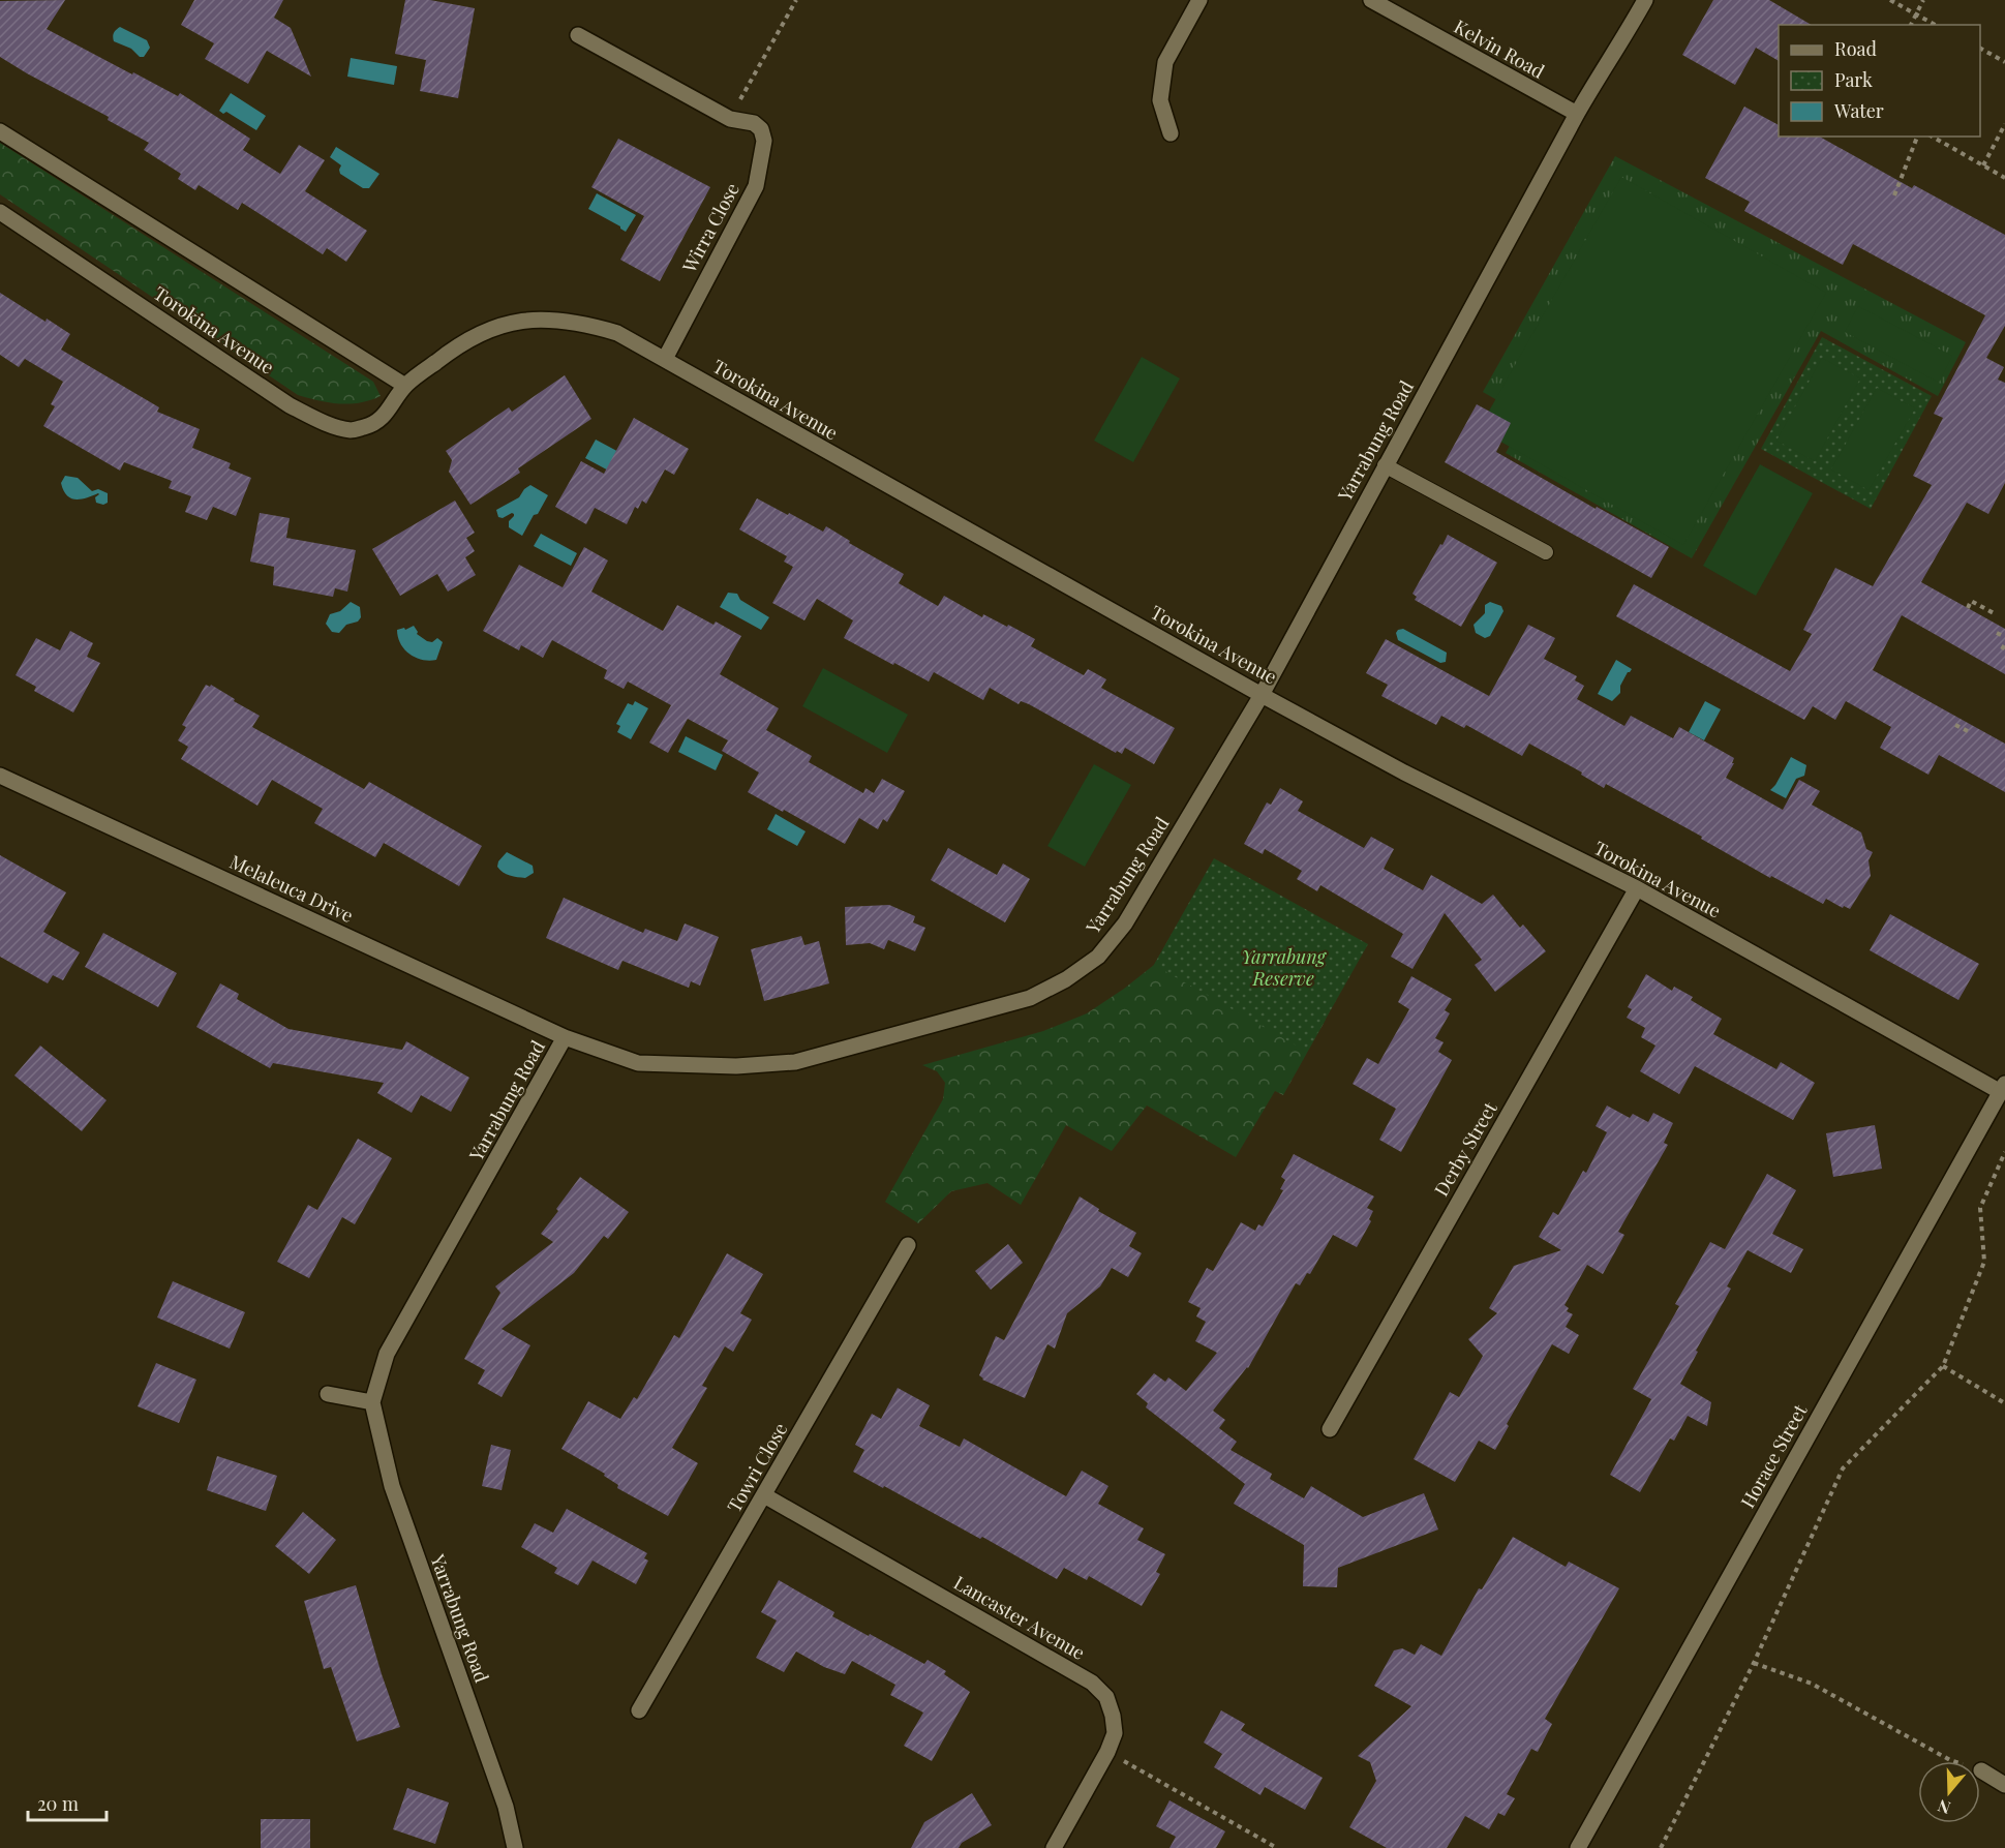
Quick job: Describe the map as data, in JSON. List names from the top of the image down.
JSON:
{
  "streets": {
    "street": [
      "Kelvin Road",
      "Wirra Close",
      "Torokina Avenue",
      "Yarrabung Road",
      "Melaleuca Drive",
      "Derby Street",
      "Horace Street",
      "Towri Close",
      "Lancaster Avenue"
    ]
  },
  "crossings": [
    ["Kelvin Road", "Yarrabung Road"],
    ["Wirra Close", "Torokina Avenue"],
    ["Torokina Avenue", "Yarrabung Road"],
    ["Torokina Avenue", "Derby Street"],
    ["Torokina Avenue", "Horace Street"],
    ["Yarrabung Road", "Melaleuca Drive"],
    ["Towri Close", "Lancaster Avenue"]
  ],
  "parks": ["Yarrabung Reserve"],
  "legend": ["Road", "Park", "Water"],
  "scale_bar": "20 m",
  "north": "bottom"
}
